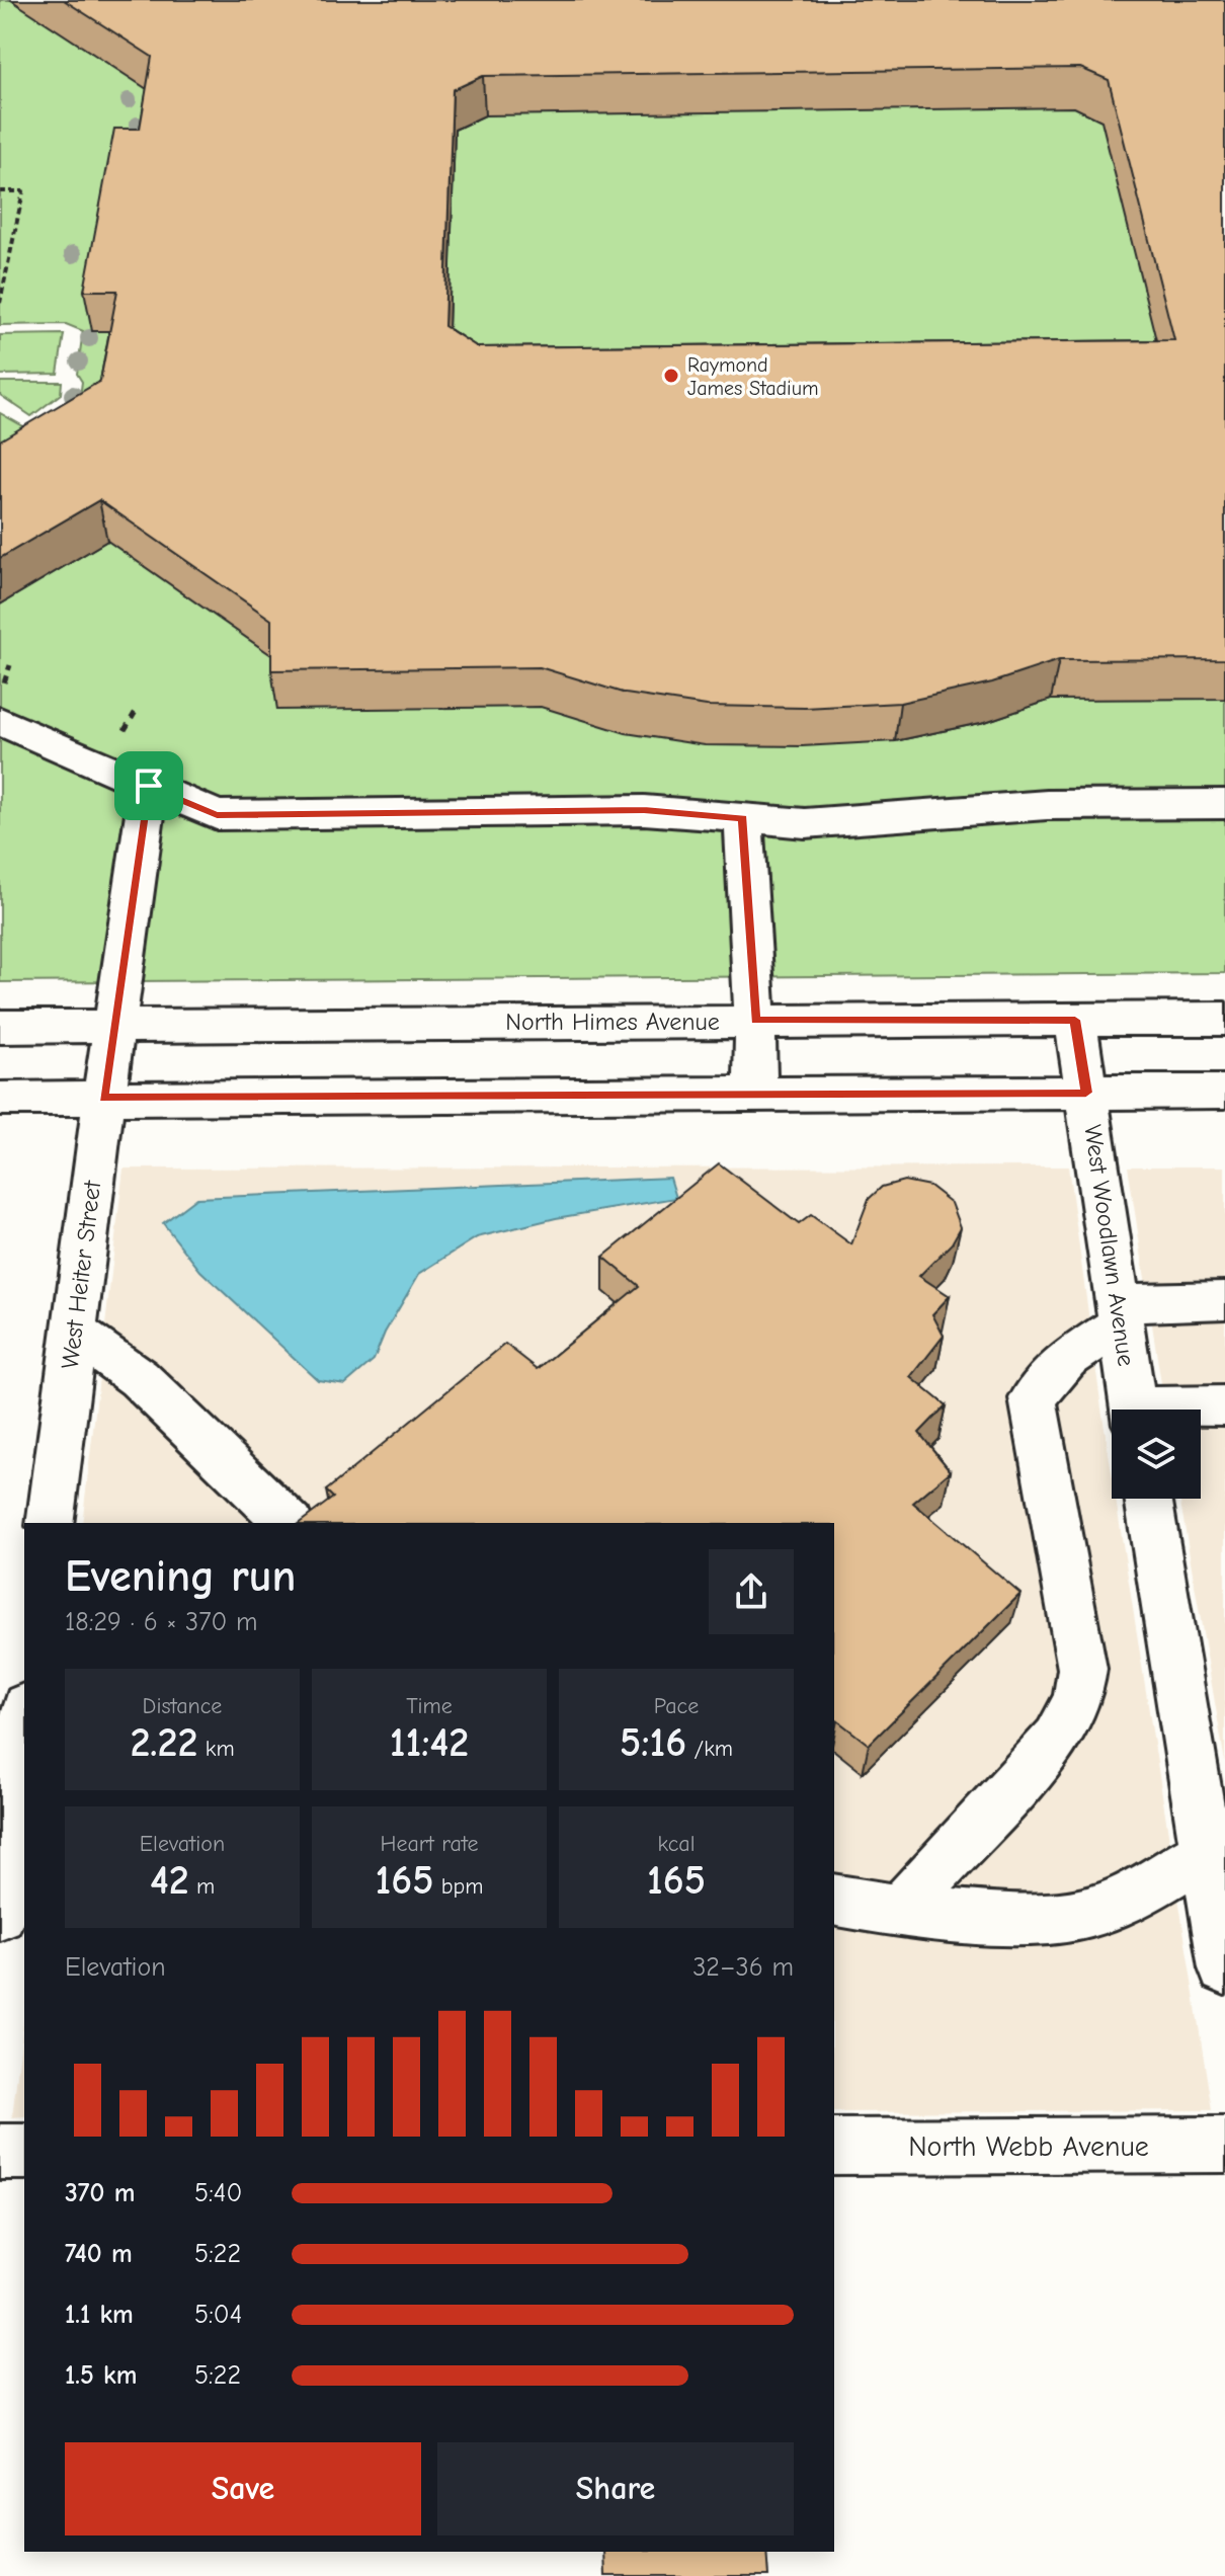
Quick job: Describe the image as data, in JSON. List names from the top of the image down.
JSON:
{
  "streets": {
    "street": [
      "North Himes Avenue",
      "West Woodlawn Avenue",
      "West Heiter Street",
      "North Webb Avenue"
    ]
  },
  "crossings": [
    ["North Himes Avenue", "West Woodlawn Avenue"],
    ["North Himes Avenue", "West Heiter Street"]
  ],
  "places": ["Raymond James Stadium"],
  "page": {
    "heading": ["Evening run", "18:29 · 6 × 370 m"],
    "stats": [
      ["Distance", "2.22 km"],
      ["Time", "11:42"],
      ["Pace", "5:16 /km"],
      ["Elevation", "42 m"],
      ["Heart rate", "165 bpm"],
      ["kcal", "165"]
    ],
    "chart": ["Elevation", "32–36 m"],
    "list": [
      {
        "name": "370 m",
        "note": "5:40"
      },
      {
        "name": "740 m",
        "note": "5:22"
      },
      {
        "name": "1.1 km",
        "note": "5:04"
      },
      {
        "name": "1.5 km",
        "note": "5:22"
      }
    ],
    "buttons": ["Save", "Share"]
  }
}
